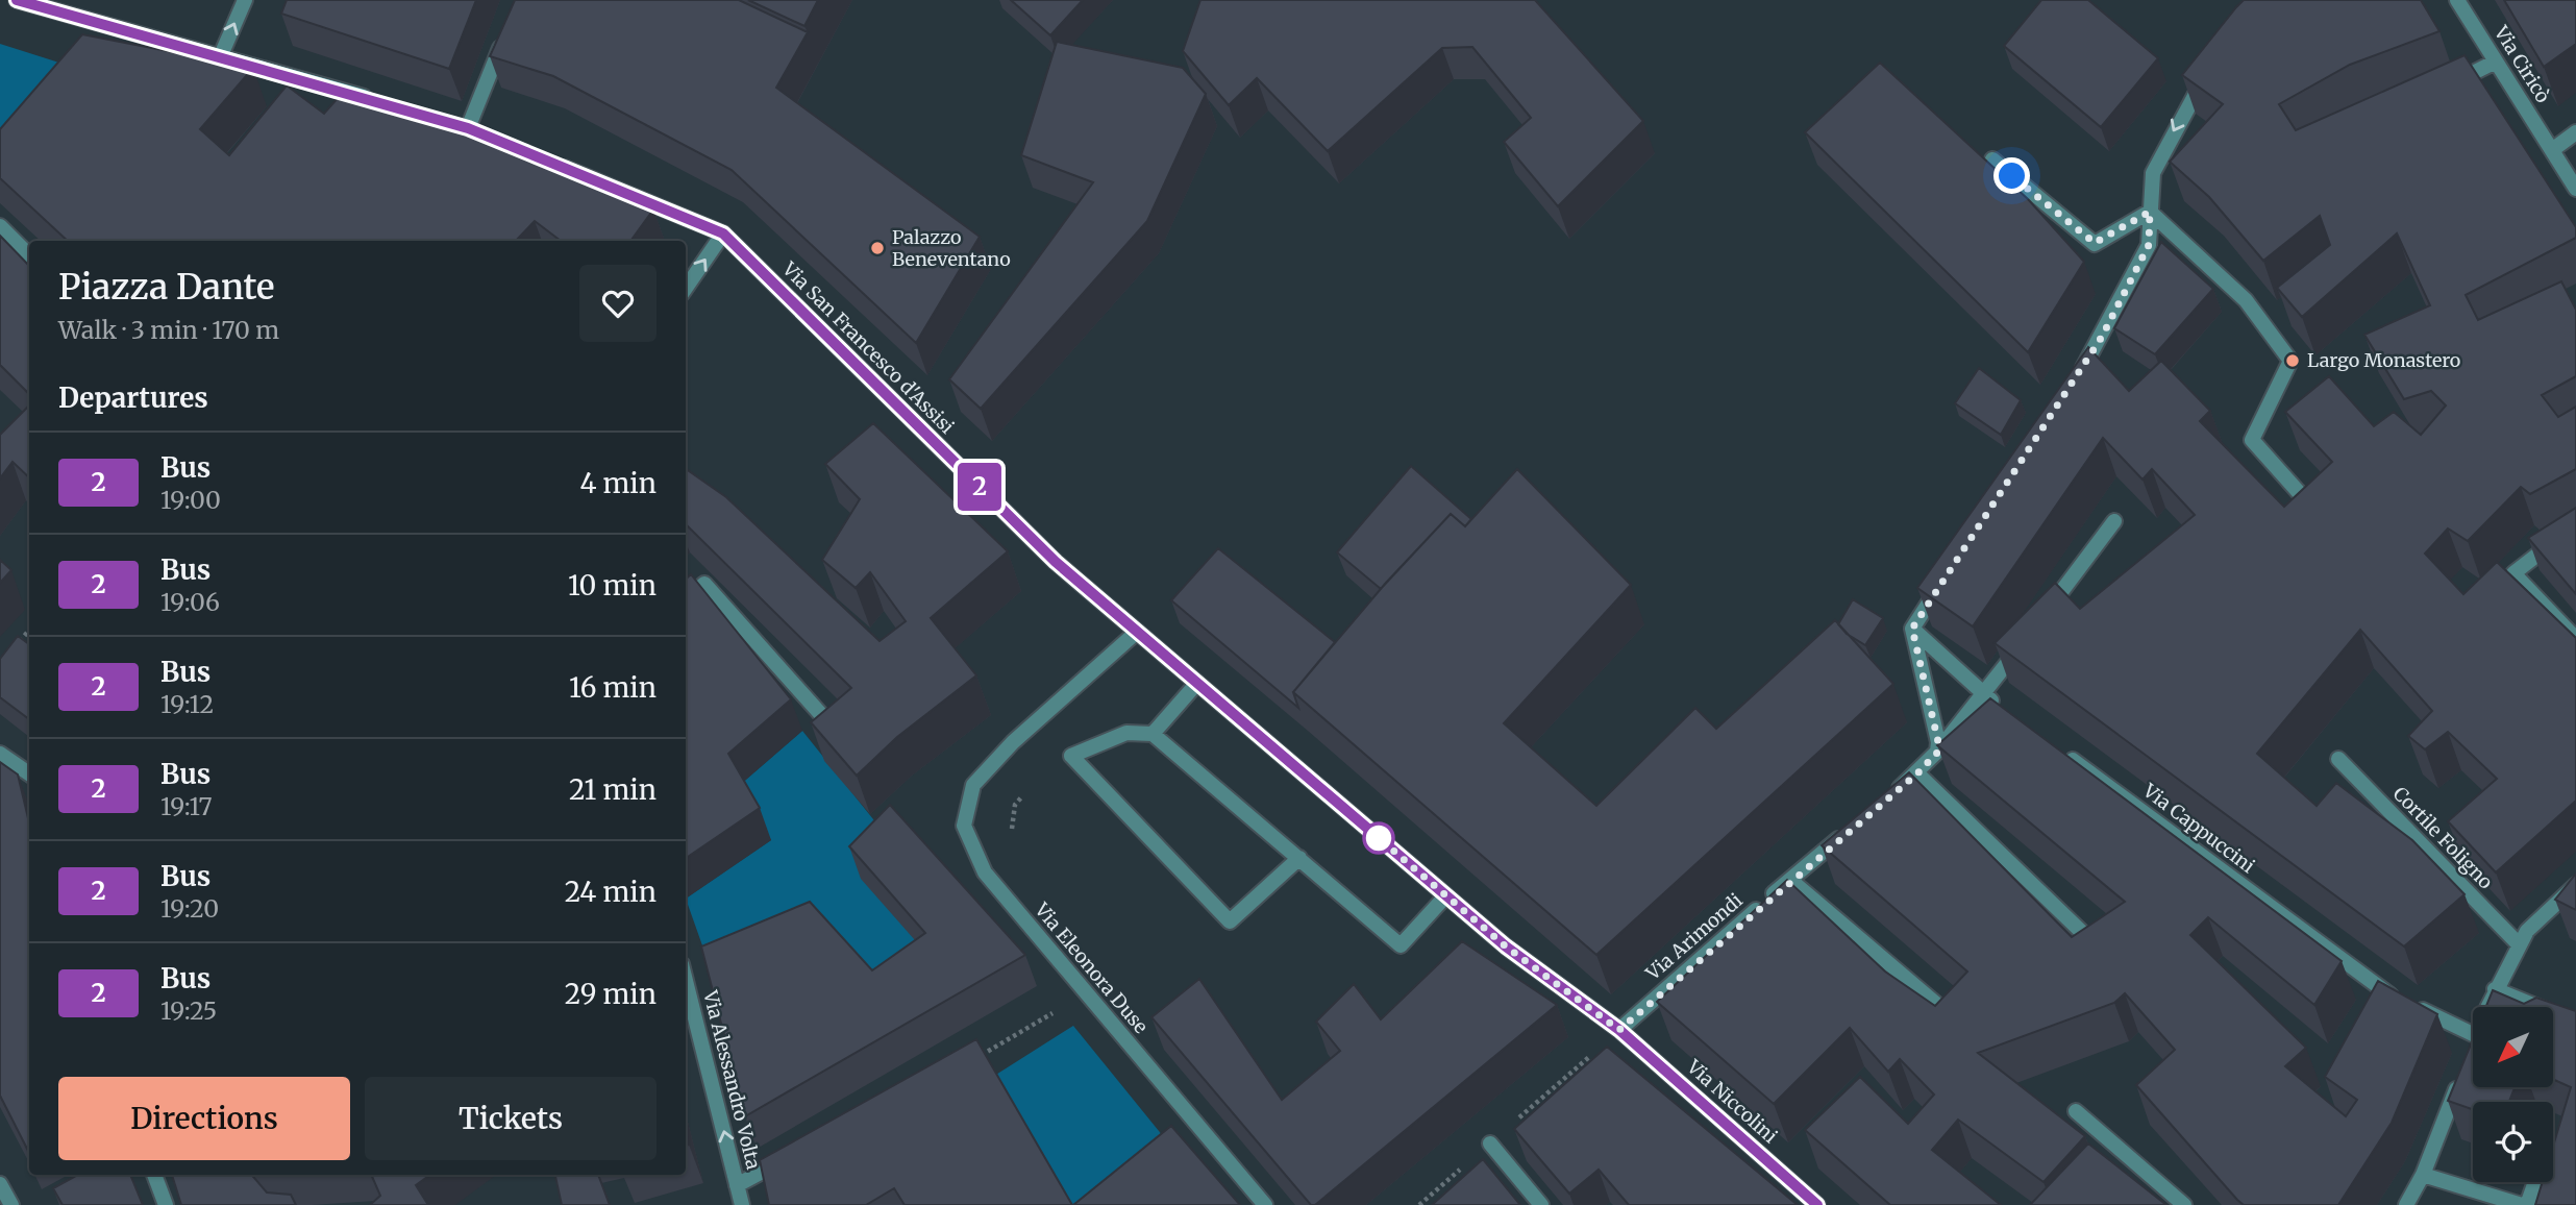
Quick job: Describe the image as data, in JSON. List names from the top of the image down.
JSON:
{
  "streets": {
    "street": [
      "Via Ciricò",
      "Via San Francesco d'Assisi",
      "Via Cappuccini",
      "Cortile Foligno",
      "Via Arimondi",
      "Via Eleonora Duse",
      "Via Alessandro Volta",
      "Via Niccolini"
    ]
  },
  "crossings": [
    ["Via San Francesco d'Assisi", "Via Arimondi"],
    ["Via San Francesco d'Assisi", "Via Eleonora Duse"],
    ["Via San Francesco d'Assisi", "Via Niccolini"],
    ["Via Arimondi", "Via Niccolini"]
  ],
  "one_way": ["Via Alessandro Volta"],
  "places": ["Palazzo Beneventano", "Largo Monastero"],
  "lines": ["bus line 2"],
  "north": "bottom left",
  "page": {
    "on_map": "2",
    "heading": [
      ["Piazza Dante", "Walk · 3 min · 170 m"],
      "Departures"
    ],
    "list": [
      {
        "mark": "2",
        "name": "Bus",
        "note": "19:00",
        "value": "4 min"
      },
      {
        "mark": "2",
        "name": "Bus",
        "note": "19:06",
        "value": "10 min"
      },
      {
        "mark": "2",
        "name": "Bus",
        "note": "19:12",
        "value": "16 min"
      },
      {
        "mark": "2",
        "name": "Bus",
        "note": "19:17",
        "value": "21 min"
      },
      {
        "mark": "2",
        "name": "Bus",
        "note": "19:20",
        "value": "24 min"
      },
      {
        "mark": "2",
        "name": "Bus",
        "note": "19:25",
        "value": "29 min"
      }
    ],
    "buttons": ["Directions", "Tickets"]
  }
}
